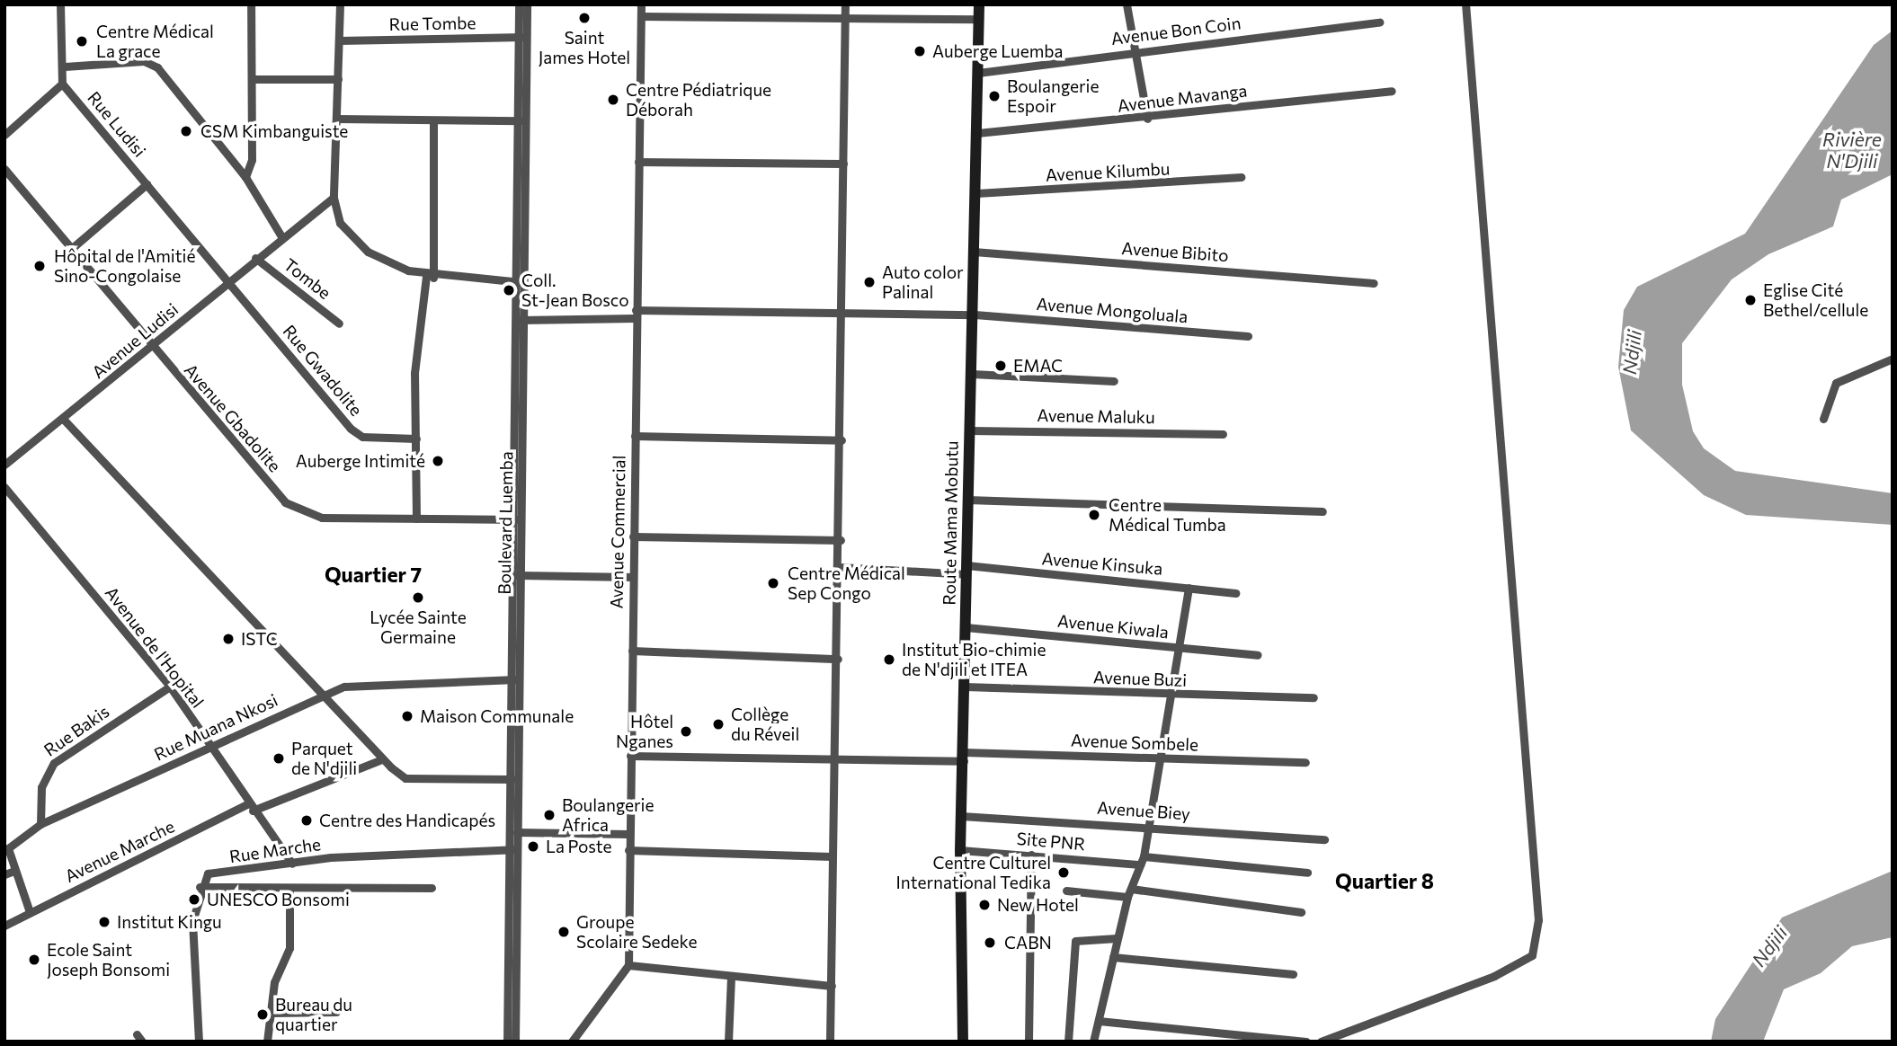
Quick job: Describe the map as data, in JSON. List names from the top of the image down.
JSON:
{
  "streets": {
    "street": [
      "Rue Tombe",
      "Avenue Bon Coin",
      "Avenue Mavanga",
      "Rue Ludisi",
      "Avenue Kilumbu",
      "Avenue Bibito",
      "Tombe",
      "Avenue Mongoluala",
      "Avenue Ludisi",
      "Rue Gwadolite",
      "Avenue Maluku",
      "Avenue Gbadolite",
      "Boulevard Luemba",
      "Route Mama Mobutu",
      "Avenue Commercial",
      "Avenue Kinsuka",
      "Avenue Kiwala",
      "Avenue de l'Hopital",
      "Avenue Buzi",
      "Rue Muana Nkosi",
      "Rue Bakis",
      "Avenue Sombele",
      "Avenue Biey",
      "Site PNR",
      "Rue Marche",
      "Avenue Marche"
    ]
  },
  "crossings": [
    ["Rue Tombe", "Boulevard Luemba"],
    ["Avenue Bon Coin", "Route Mama Mobutu"],
    ["Avenue Mavanga", "Route Mama Mobutu"],
    ["Rue Ludisi", "Avenue Ludisi"],
    ["Rue Ludisi", "Rue Gwadolite"],
    ["Avenue Kilumbu", "Route Mama Mobutu"],
    ["Avenue Bibito", "Route Mama Mobutu"],
    ["Tombe", "Avenue Ludisi"],
    ["Avenue Mongoluala", "Boulevard Luemba"],
    ["Avenue Mongoluala", "Route Mama Mobutu"],
    ["Avenue Mongoluala", "Avenue Commercial"],
    ["Avenue Ludisi", "Rue Gwadolite"],
    ["Avenue Ludisi", "Avenue Gbadolite"],
    ["Avenue Maluku", "Route Mama Mobutu"],
    ["Avenue Gbadolite", "Boulevard Luemba"],
    ["Boulevard Luemba", "Rue Muana Nkosi"],
    ["Boulevard Luemba", "Rue Marche"],
    ["Route Mama Mobutu", "Avenue Kinsuka"],
    ["Route Mama Mobutu", "Avenue Kiwala"],
    ["Route Mama Mobutu", "Avenue Buzi"],
    ["Route Mama Mobutu", "Avenue Sombele"],
    ["Route Mama Mobutu", "Avenue Biey"],
    ["Route Mama Mobutu", "Site PNR"],
    ["Avenue Commercial", "Avenue Sombele"],
    ["Avenue de l'Hopital", "Rue Muana Nkosi"],
    ["Avenue de l'Hopital", "Rue Bakis"],
    ["Avenue de l'Hopital", "Rue Marche"],
    ["Avenue de l'Hopital", "Avenue Marche"],
    ["Rue Muana Nkosi", "Rue Bakis"],
    ["Rue Muana Nkosi", "Avenue Marche"]
  ],
  "districts": ["Quartier 7", "Quartier 8"],
  "water": ["Rivière N'Djili", "Ndjili"],
  "places": [
    "Saint James Hotel",
    "Centre Médical La grace",
    "Auberge Luemba",
    "Boulangerie Espoir",
    "Centre Pédiatrique Déborah",
    "CSM Kimbanguiste",
    "Hôpital de l'Amitié Sino-Congolaise",
    "Auto color Palinal",
    "Coll. St-Jean Bosco",
    "Eglise Cité Bethel/cellule",
    "EMAC",
    "Auberge Intimité",
    "Centre Médical Tumba",
    "Centre Médical Sep Congo",
    "Lycée Sainte Germaine",
    "ISTC",
    "Institut Bio-chimie de N'djili et ITEA",
    "Maison Communale",
    "Collège du Réveil",
    "Hôtel Nganes",
    "Parquet de N'djili",
    "Boulangerie Africa",
    "Centre des Handicapés",
    "La Poste",
    "Centre Culturel International Tedika",
    "UNESCO Bonsomi",
    "New Hotel",
    "Institut Kingu",
    "Groupe Scolaire Sedeke",
    "CABN",
    "Ecole Saint Joseph Bonsomi",
    "Bureau du quartier"
  ]
}
